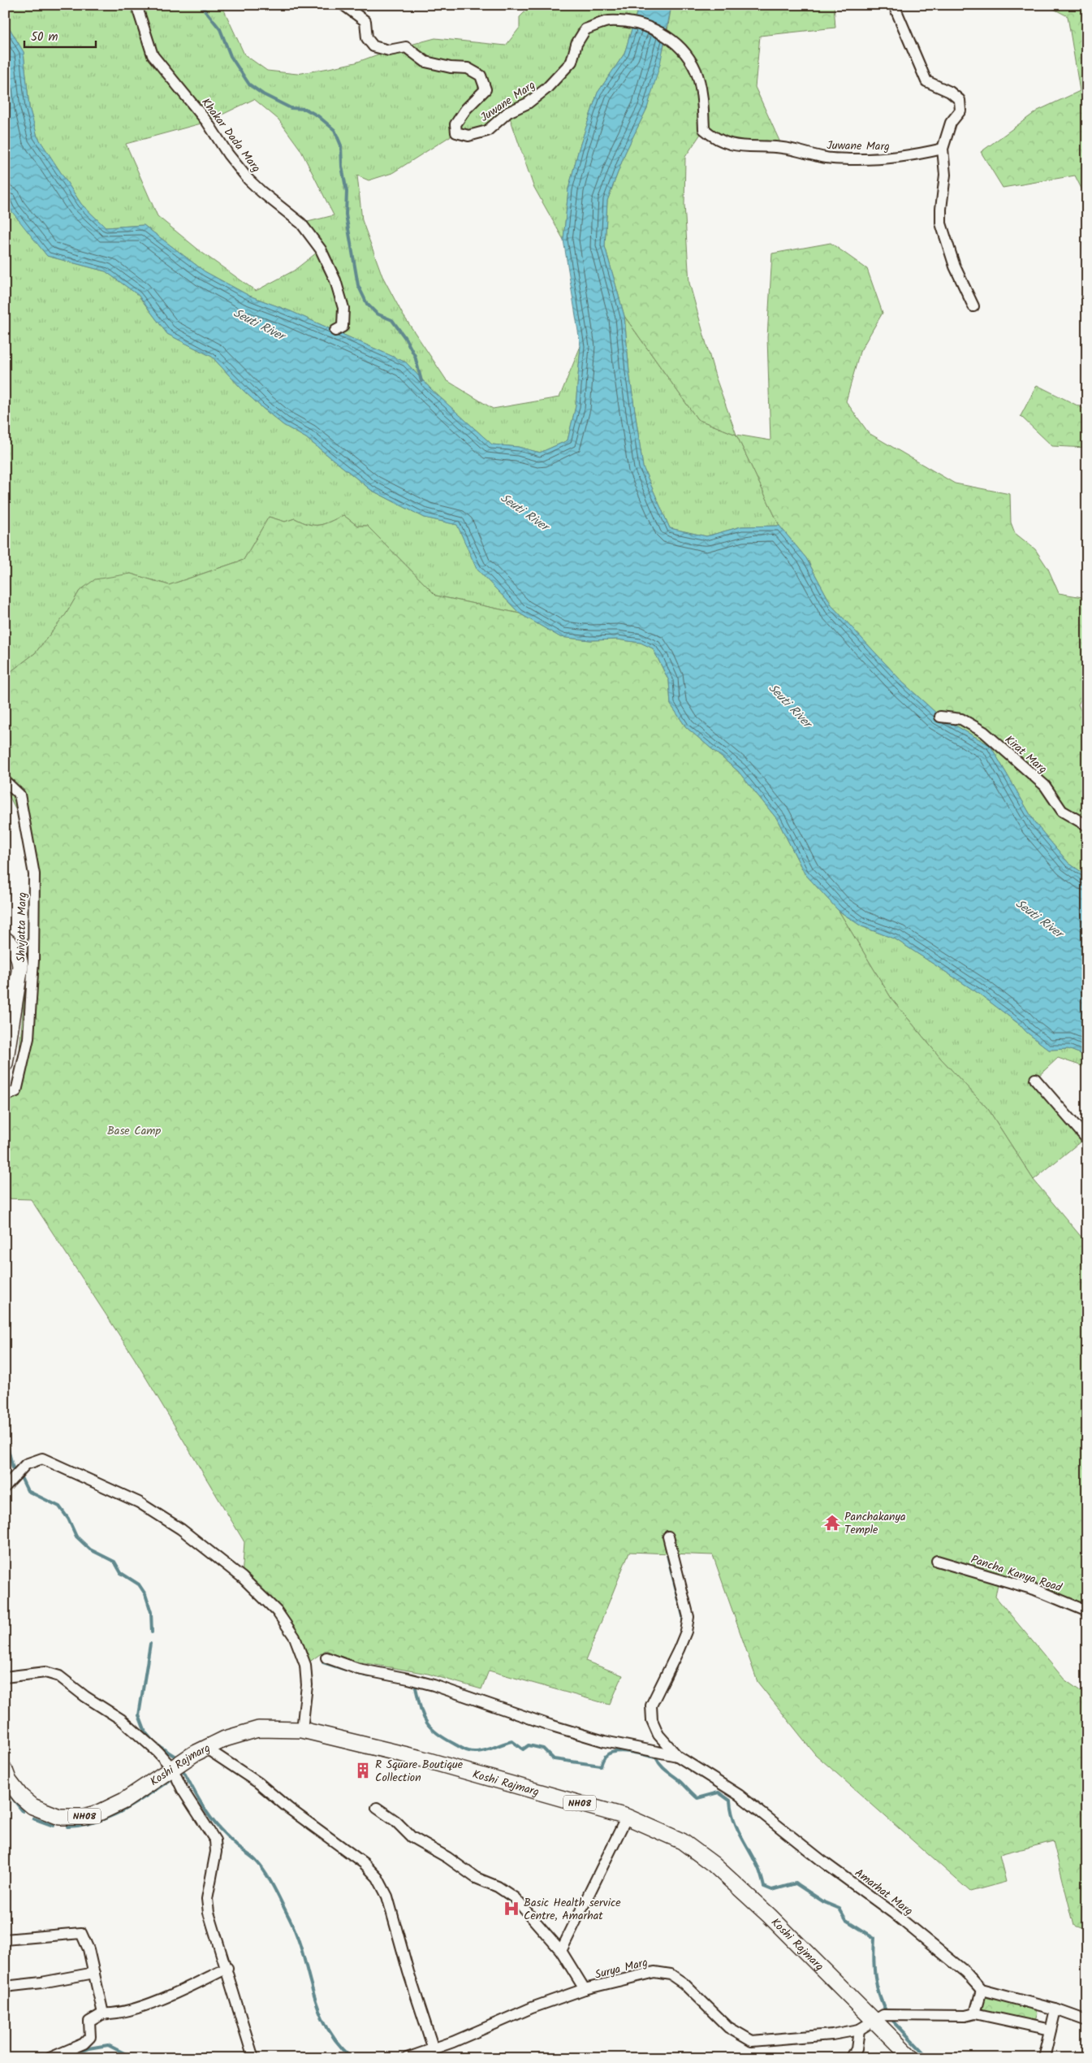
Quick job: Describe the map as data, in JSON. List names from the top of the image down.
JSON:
{
  "streets": {
    "main road": ["Koshi Rajmarg", "NH08"],
    "street": [
      "Juwane Marg",
      "Khakar Dada Marg",
      "Kirat Marg",
      "Shivjatta Marg",
      "Pancha Kanya Road",
      "Amarhat Marg",
      "Surya Marg"
    ]
  },
  "crossings": [
    ["Koshi Rajmarg", "Surya Marg"]
  ],
  "water": ["Seuti River"],
  "parks": ["Base Camp"],
  "places": {
    "temple": ["Panchakanya Temple"],
    "building": ["R Square Boutique Collection"],
    "hospital": ["Basic Health service Centre, Amarhat"]
  },
  "scale_bar": "50 m"
}
